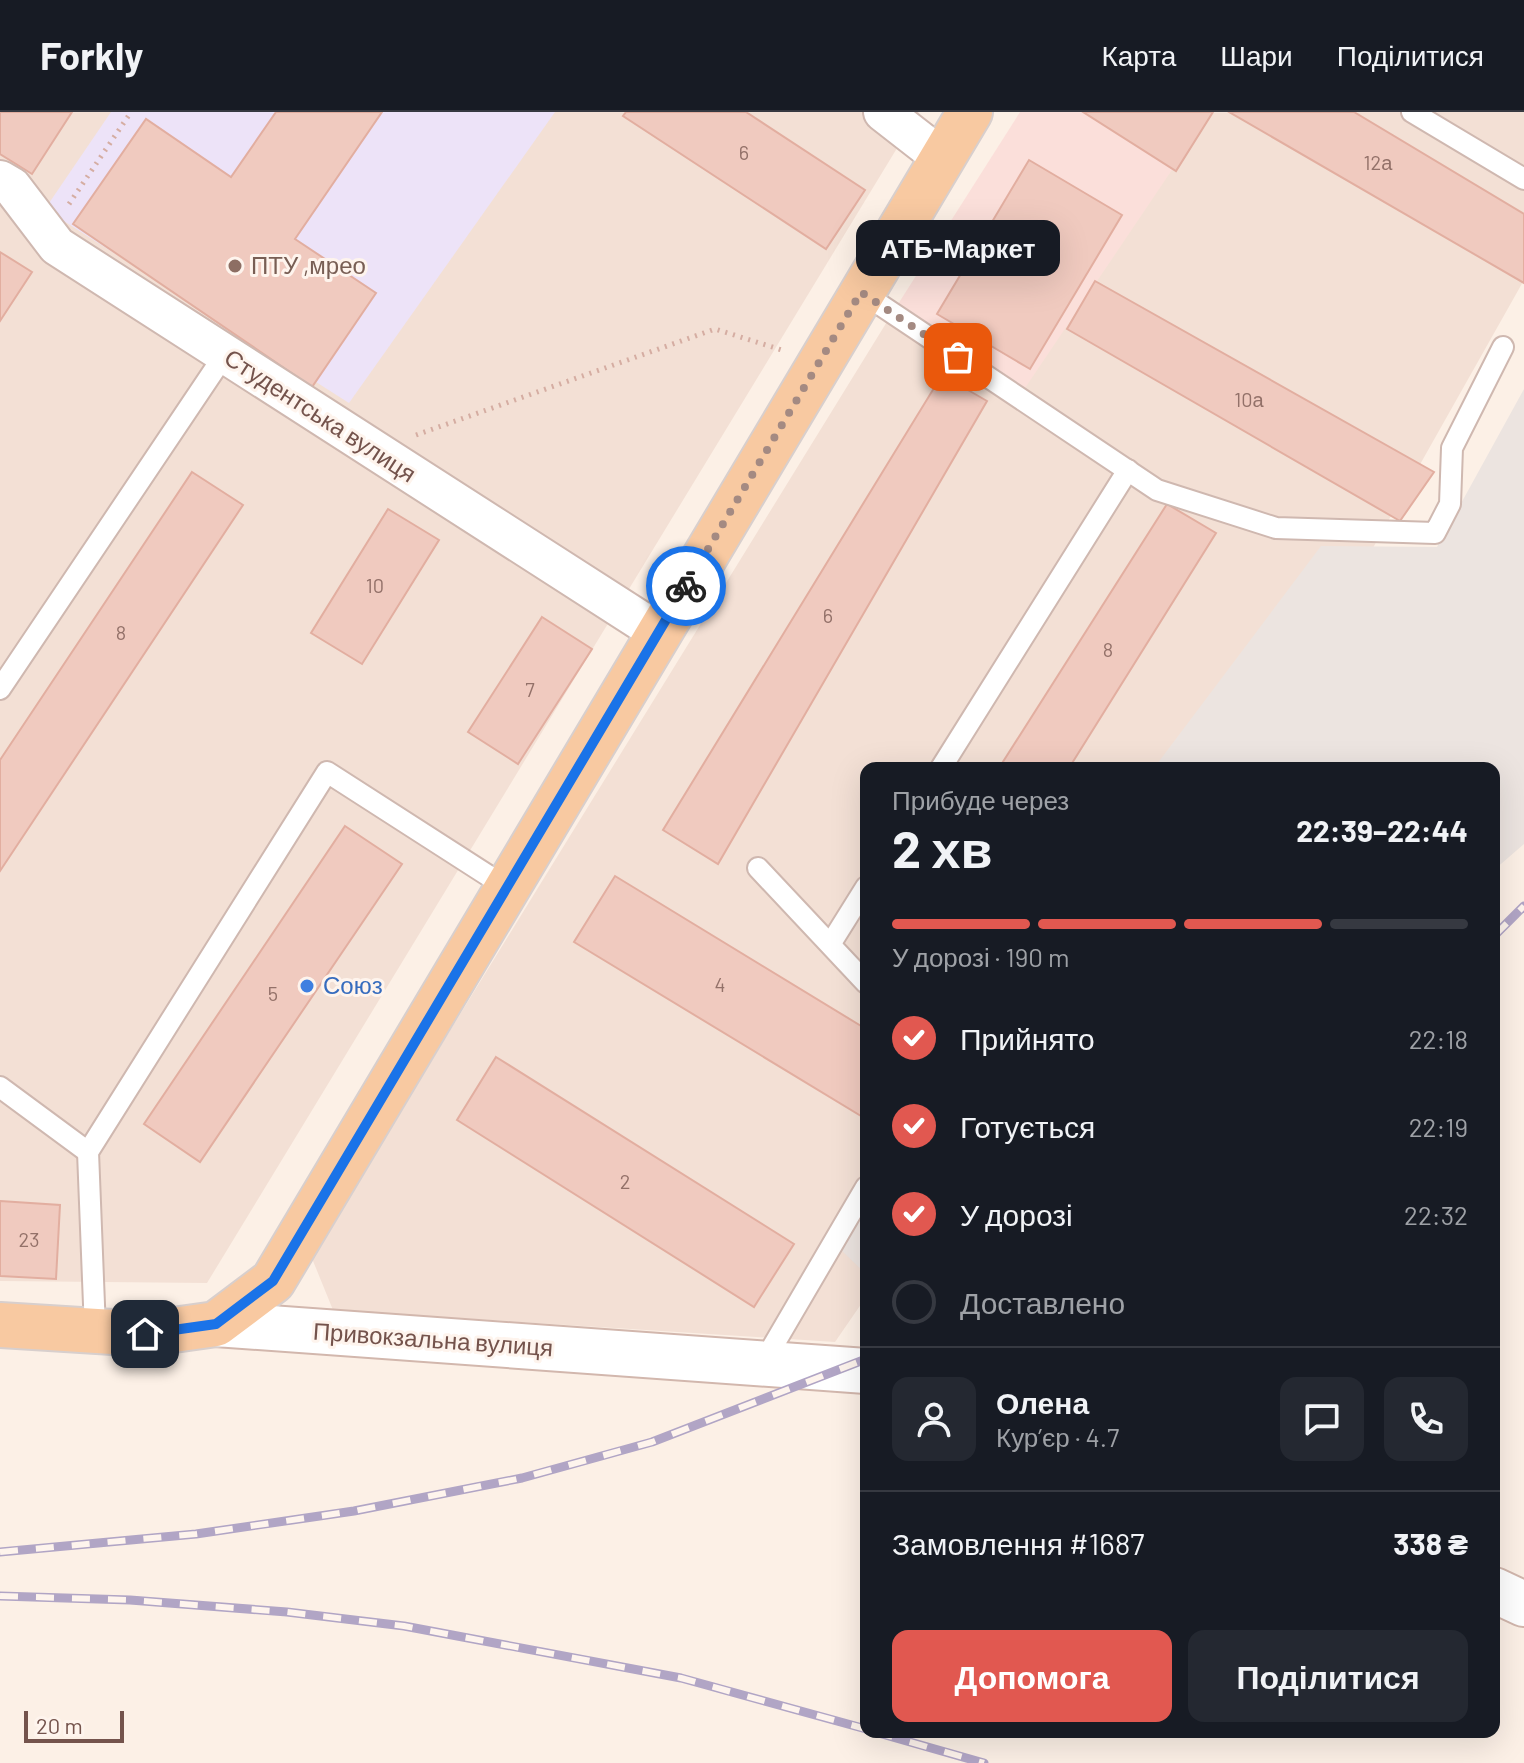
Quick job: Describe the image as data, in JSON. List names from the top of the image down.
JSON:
{
  "streets": {
    "main road": ["Привокзальна вулиця"],
    "street": ["Студентська вулиця"]
  },
  "places": ["ПТУ ,мрео", "АТБ-Маркет", "Союз"],
  "house_numbers": [
    "6",
    "12а",
    "10а",
    "10",
    "6",
    "8",
    "8",
    "7",
    "4",
    "5",
    "2",
    "23"
  ],
  "scale_bar": "20 m",
  "page": {
    "header": "Forkly",
    "nav": ["Карта", "Шари", "Поділитися"],
    "bubble": "АТБ-Маркет",
    "heading": ["2 хв", "Прибуде через", "22:39–22:44"],
    "panel": [
      "Олена",
      "Кур’єр · 4.7",
      "Замовлення #1687",
      "338 ₴"
    ],
    "bar": "У дорозі · 190 m",
    "list": [
      ["Прийнято", "22:18"],
      ["Готується", "22:19"],
      ["У дорозі", "22:32"],
      "Доставлено"
    ],
    "buttons": ["Допомога", "Поділитися"],
    "scale": "20 m"
  }
}
